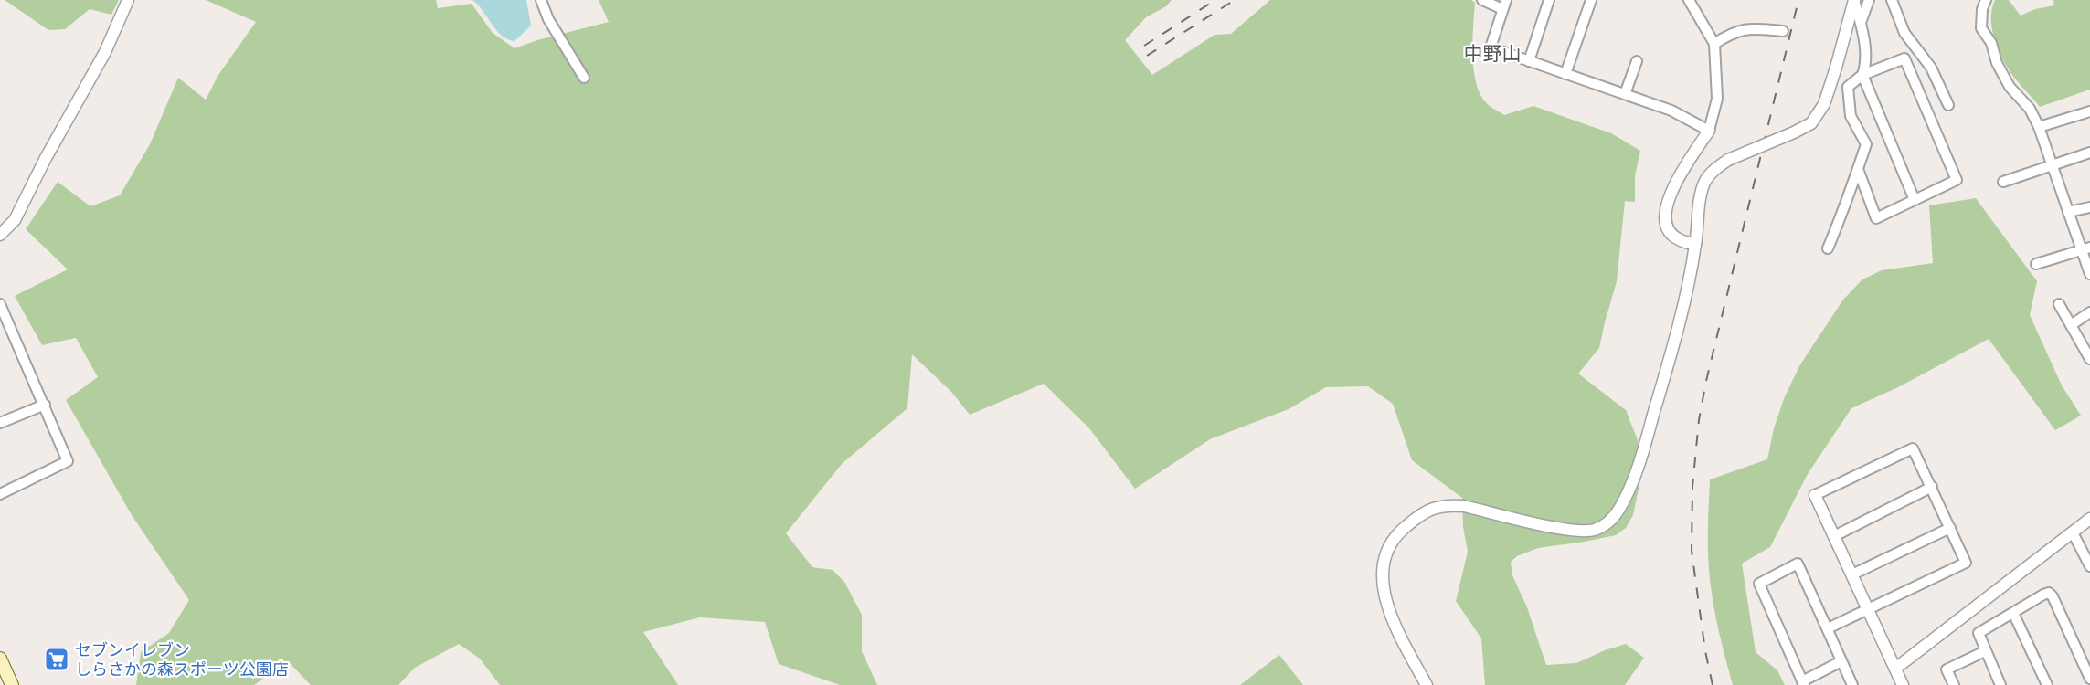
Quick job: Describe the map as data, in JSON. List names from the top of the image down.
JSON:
{
  "districts": ["中野山"],
  "places": {
    "supermarket": ["セブンイレブン しらさかの森スポーツ公園店"]
  }
}
